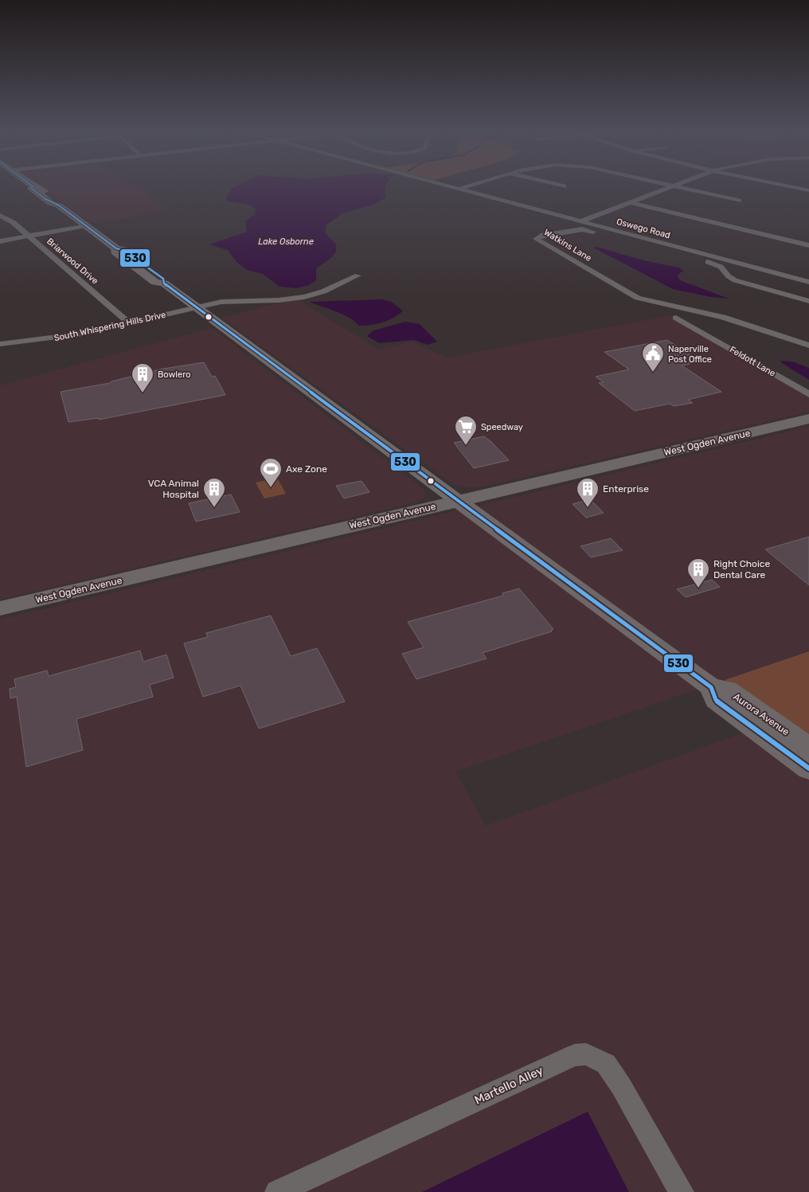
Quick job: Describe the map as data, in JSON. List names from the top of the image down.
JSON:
{
  "streets": {
    "main road": ["West Ogden Avenue", "Aurora Avenue"],
    "street": [
      "Oswego Road",
      "Watkins Lane",
      "Briarwood Drive",
      "South Whispering Hills Drive",
      "Feldott Lane",
      "Martello Alley"
    ]
  },
  "crossings": [
    ["Briarwood Drive", "South Whispering Hills Drive"],
    ["South Whispering Hills Drive", "Aurora Avenue"],
    ["West Ogden Avenue", "Aurora Avenue"]
  ],
  "water": ["Lake Osborne"],
  "places": {
    "public building": ["Naperville Post Office"],
    "building": [
      "Bowlero",
      "VCA Animal Hospital",
      "Enterprise",
      "Right Choice Dental Care"
    ],
    "supermarket": ["Speedway"],
    "sports": ["Axe Zone"]
  },
  "lines": ["transit line 530"]
}
